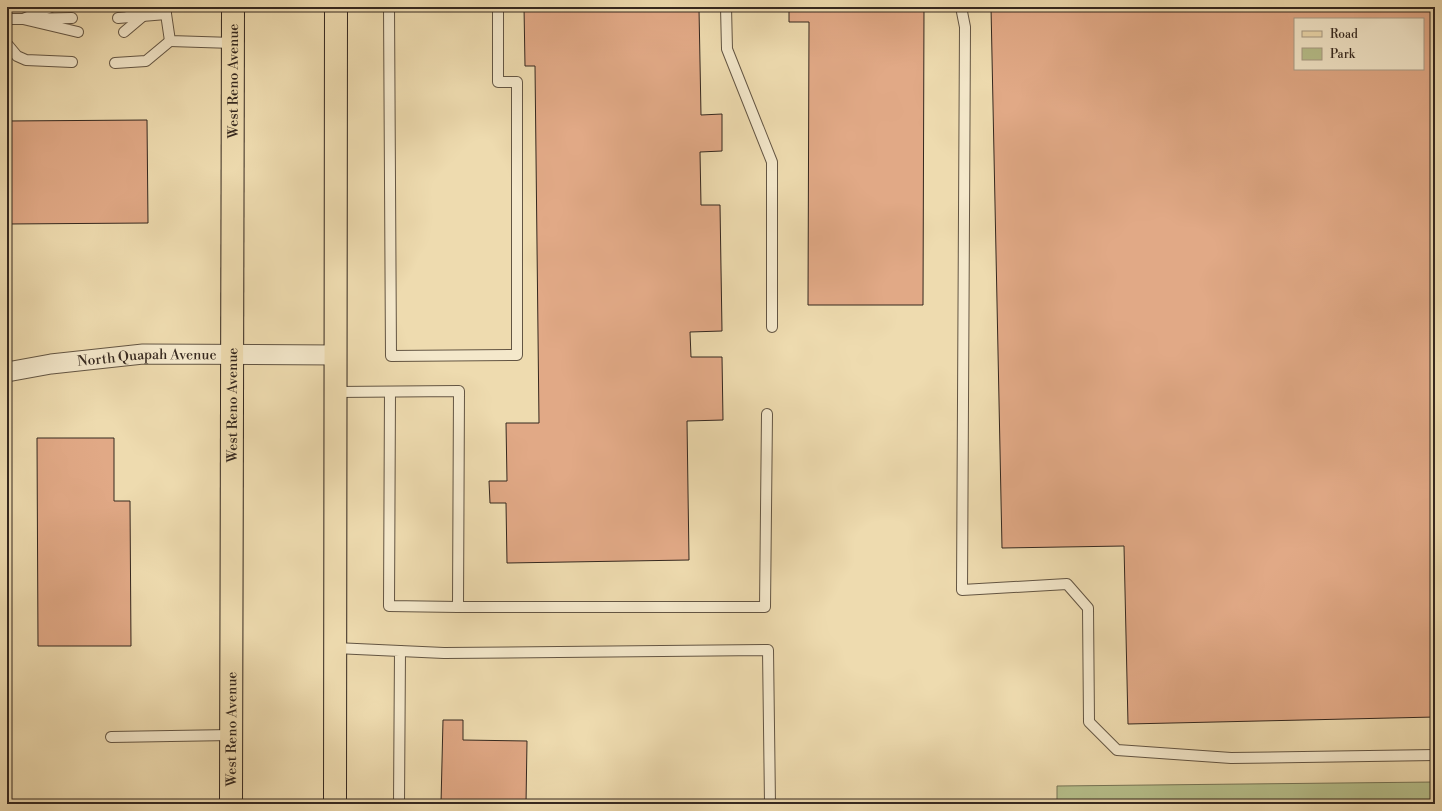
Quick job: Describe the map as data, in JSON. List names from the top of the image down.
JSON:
{
  "streets": {
    "main road": ["West Reno Avenue"],
    "street": ["North Quapah Avenue"]
  },
  "crossings": [
    ["West Reno Avenue", "North Quapah Avenue"]
  ],
  "legend": ["Road", "Park"]
}
